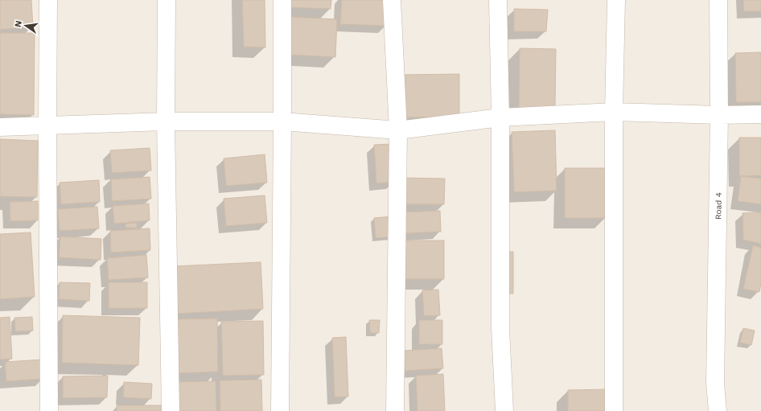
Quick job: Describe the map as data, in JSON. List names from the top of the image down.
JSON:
{
  "streets": {
    "street": ["Road 4"]
  },
  "north": "left"
}
